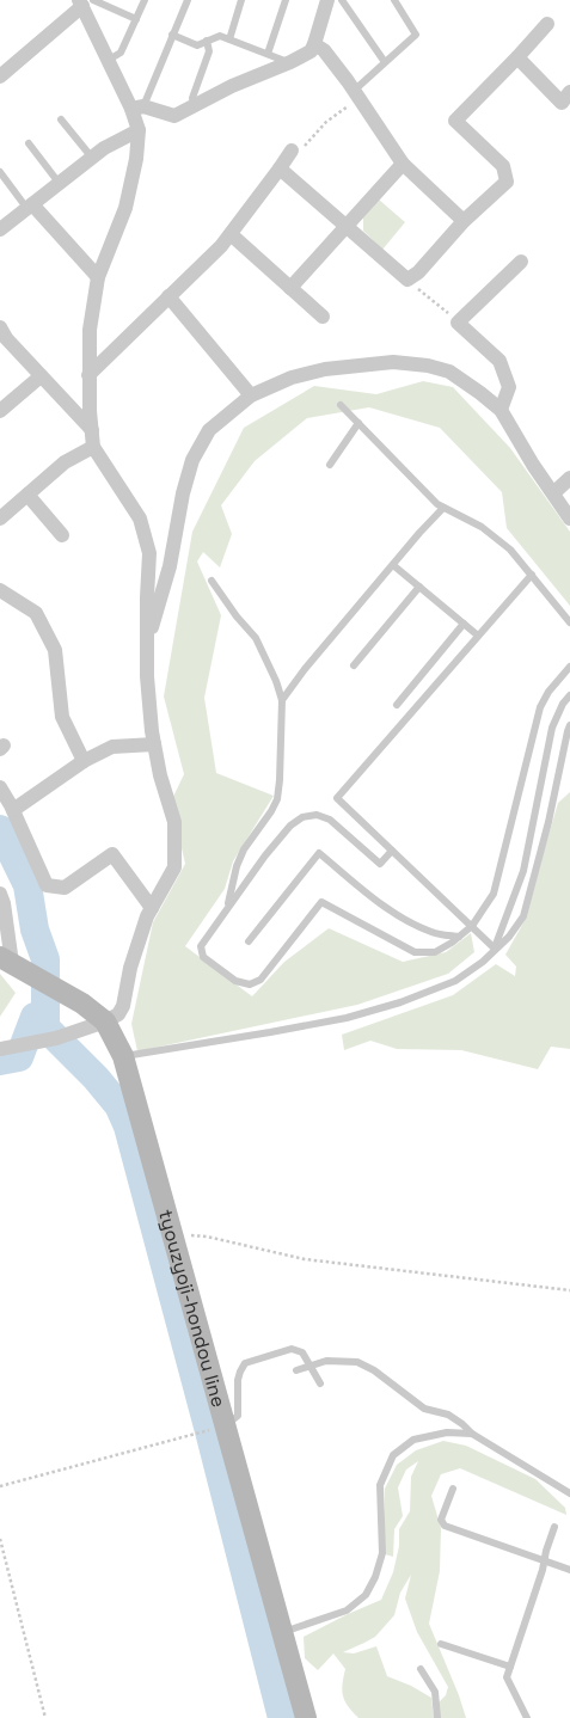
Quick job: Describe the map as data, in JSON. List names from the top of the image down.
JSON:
{
  "streets": {
    "main road": ["tyouzyoji-hondou line"]
  }
}
